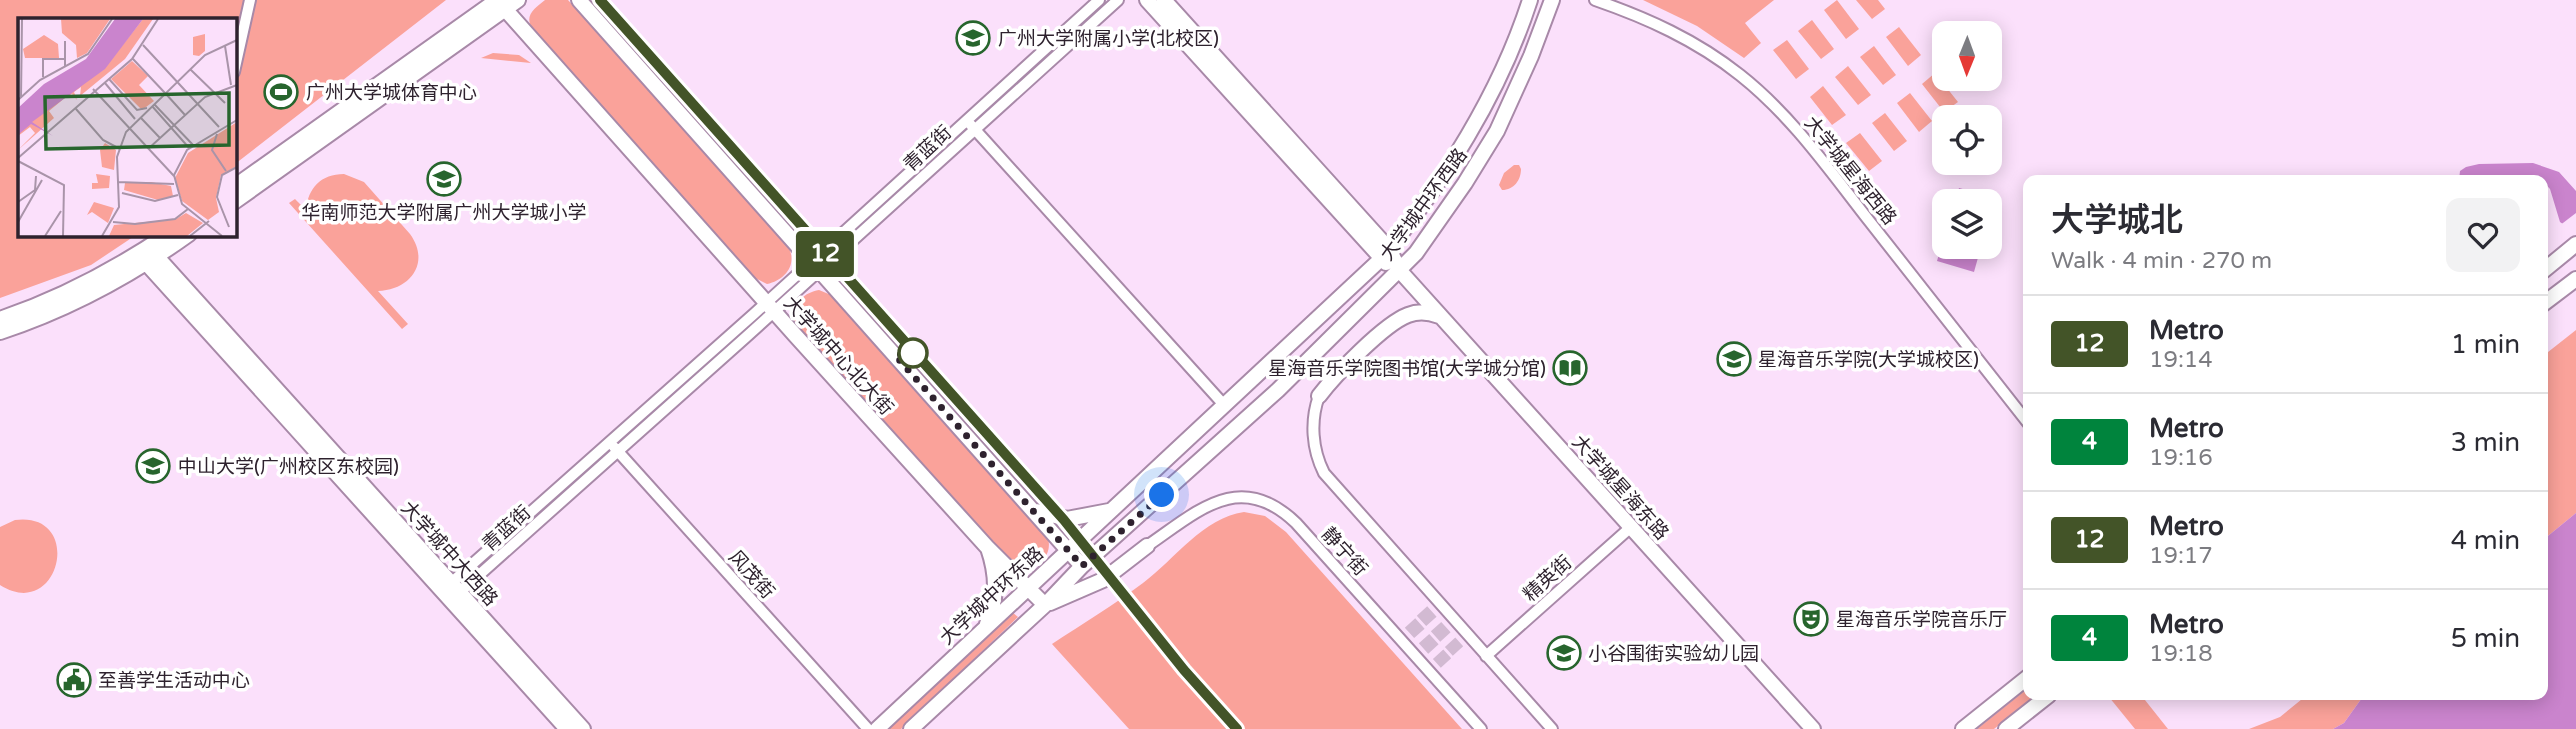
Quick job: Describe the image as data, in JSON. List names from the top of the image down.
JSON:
{
  "streets": {
    "main road": [
      "大学城中环西路",
      "大学城中心北大街",
      "大学城星海东路",
      "大学城中大西路",
      "大学城中环东路"
    ],
    "street": [
      "青蓝街",
      "大学城星海西路",
      "静宁街",
      "风茂街",
      "精英街"
    ]
  },
  "crossings": [
    ["青蓝街", "大学城中心北大街"],
    ["青蓝街", "大学城中大西路"],
    ["青蓝街", "风茂街"],
    ["大学城中环西路", "大学城星海东路"],
    ["大学城中环西路", "大学城中环东路"],
    ["大学城中心北大街", "大学城中环东路"],
    ["大学城星海东路", "精英街"],
    ["静宁街", "精英街"]
  ],
  "places": {
    "school or university": [
      "广州大学附属小学(北校区)",
      "华南师范大学附属广州大学城小学",
      "星海音乐学院(大学城校区)",
      "中山大学(广州校区东校园)",
      "小谷围街实验幼儿园"
    ],
    "sports": ["广州大学城体育中心"],
    "library": ["星海音乐学院图书馆(大学城分馆)"],
    "theatre": ["星海音乐学院音乐厅"],
    "public building": ["至善学生活动中心"]
  },
  "lines": ["metro line 12"],
  "north": "bottom",
  "page": {
    "on_map": "12",
    "heading": ["大学城北", "Walk · 4 min · 270 m"],
    "list": [
      {
        "mark": "12",
        "name": "Metro",
        "note": "19:14",
        "value": "1 min"
      },
      {
        "mark": "4",
        "name": "Metro",
        "note": "19:16",
        "value": "3 min"
      },
      {
        "mark": "12",
        "name": "Metro",
        "note": "19:17",
        "value": "4 min"
      },
      {
        "mark": "4",
        "name": "Metro",
        "note": "19:18",
        "value": "5 min"
      }
    ]
  }
}
